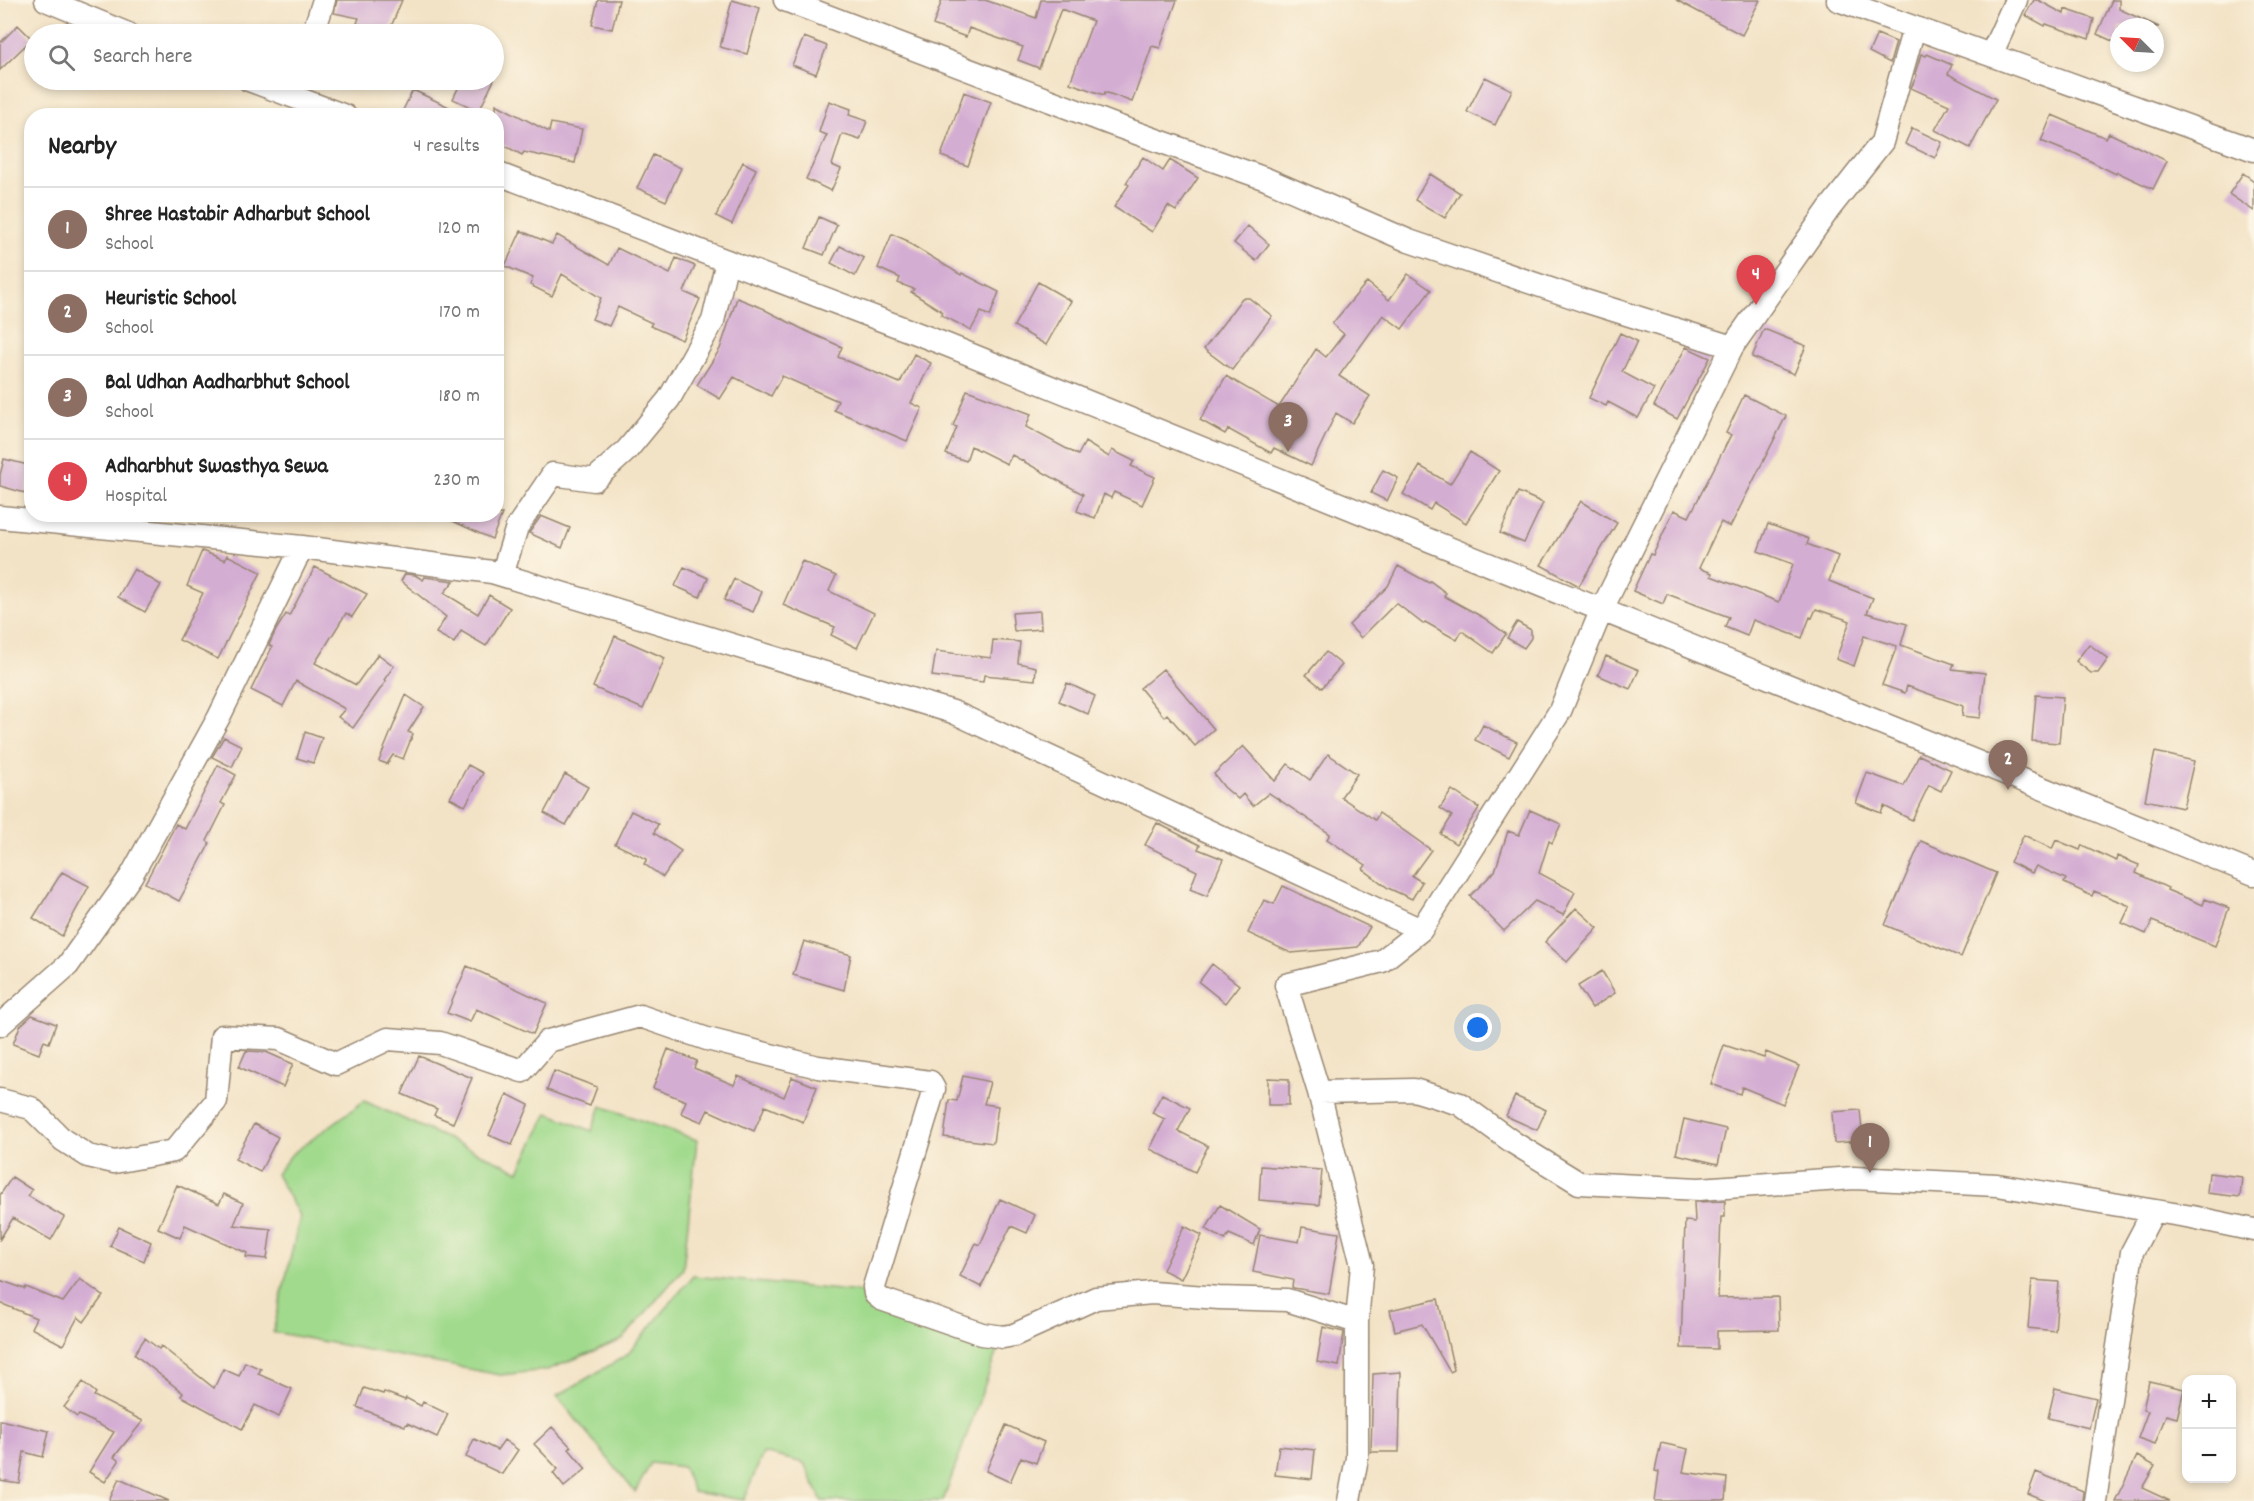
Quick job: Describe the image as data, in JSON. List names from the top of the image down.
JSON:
{
  "north": "top left",
  "page": {
    "search": "Search here",
    "heading": ["Nearby", "4 results"],
    "list": [
      {
        "mark": "1",
        "name": "Shree Hastabir Adharbut School",
        "note": "School",
        "value": "120 m"
      },
      {
        "mark": "2",
        "name": "Heuristic School",
        "note": "School",
        "value": "170 m"
      },
      {
        "mark": "3",
        "name": "Bal Udhan Aadharbhut School",
        "note": "School",
        "value": "180 m"
      },
      {
        "mark": "4",
        "name": "Adharbhut Swasthya Sewa",
        "note": "Hospital",
        "value": "230 m"
      }
    ],
    "pins": [
      "4",
      "3",
      "2",
      "1"
    ],
    "map_buttons": ["+", "−"]
  }
}
